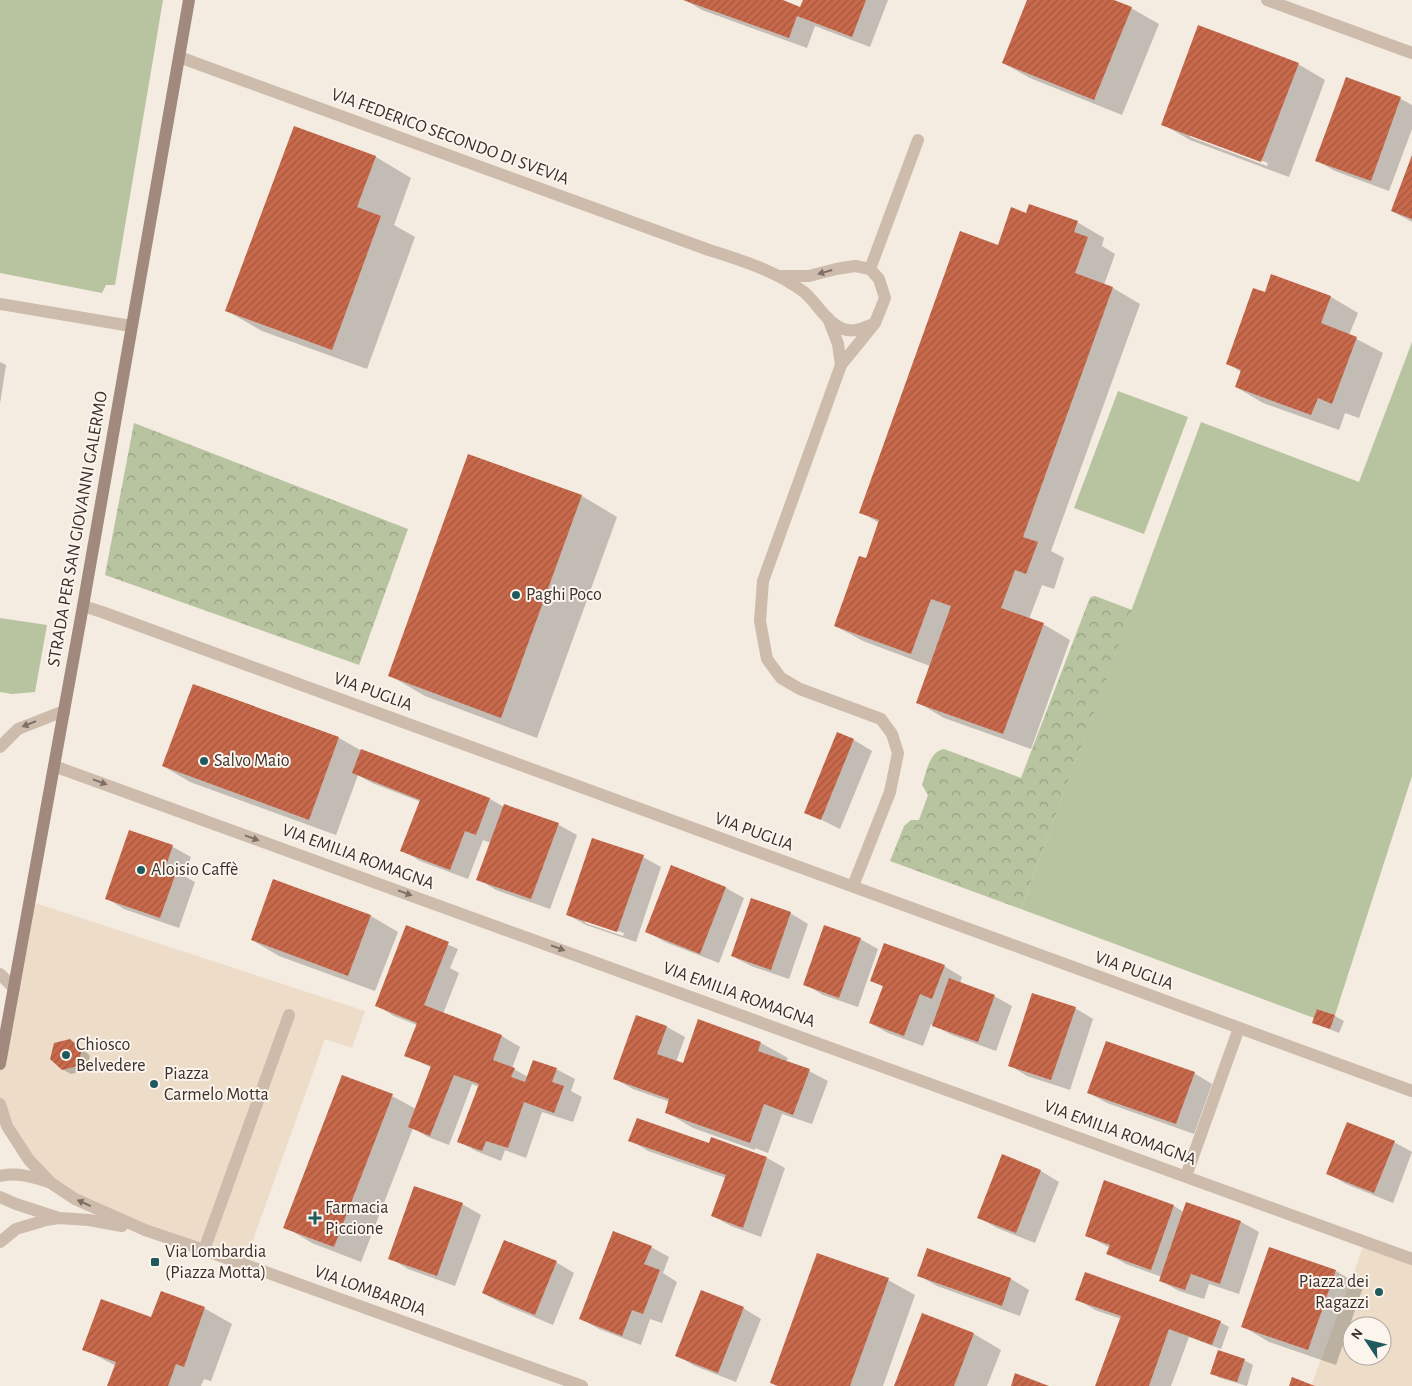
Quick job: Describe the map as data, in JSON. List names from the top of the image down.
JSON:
{
  "streets": {
    "main road": ["STRADA PER SAN GIOVANNI GALERMO"],
    "street": [
      "VIA FEDERICO SECONDO DI SVEVIA",
      "VIA PUGLIA",
      "VIA EMILIA ROMAGNA",
      "VIA LOMBARDIA"
    ]
  },
  "crossings": [
    ["VIA FEDERICO SECONDO DI SVEVIA", "STRADA PER SAN GIOVANNI GALERMO"],
    ["STRADA PER SAN GIOVANNI GALERMO", "VIA PUGLIA"],
    ["STRADA PER SAN GIOVANNI GALERMO", "VIA EMILIA ROMAGNA"]
  ],
  "one_way": ["VIA EMILIA ROMAGNA"],
  "places": {
    "other": [
      "Paghi Poco",
      "Salvo Maio",
      "Aloisio Caffè",
      "Chiosco Belvedere",
      "Piazza Carmelo Motta",
      "Piazza dei Ragazzi"
    ],
    "health": ["Farmacia Piccione"],
    "transit": ["Via Lombardia (Piazza Motta)"]
  },
  "north": "top left"
}
